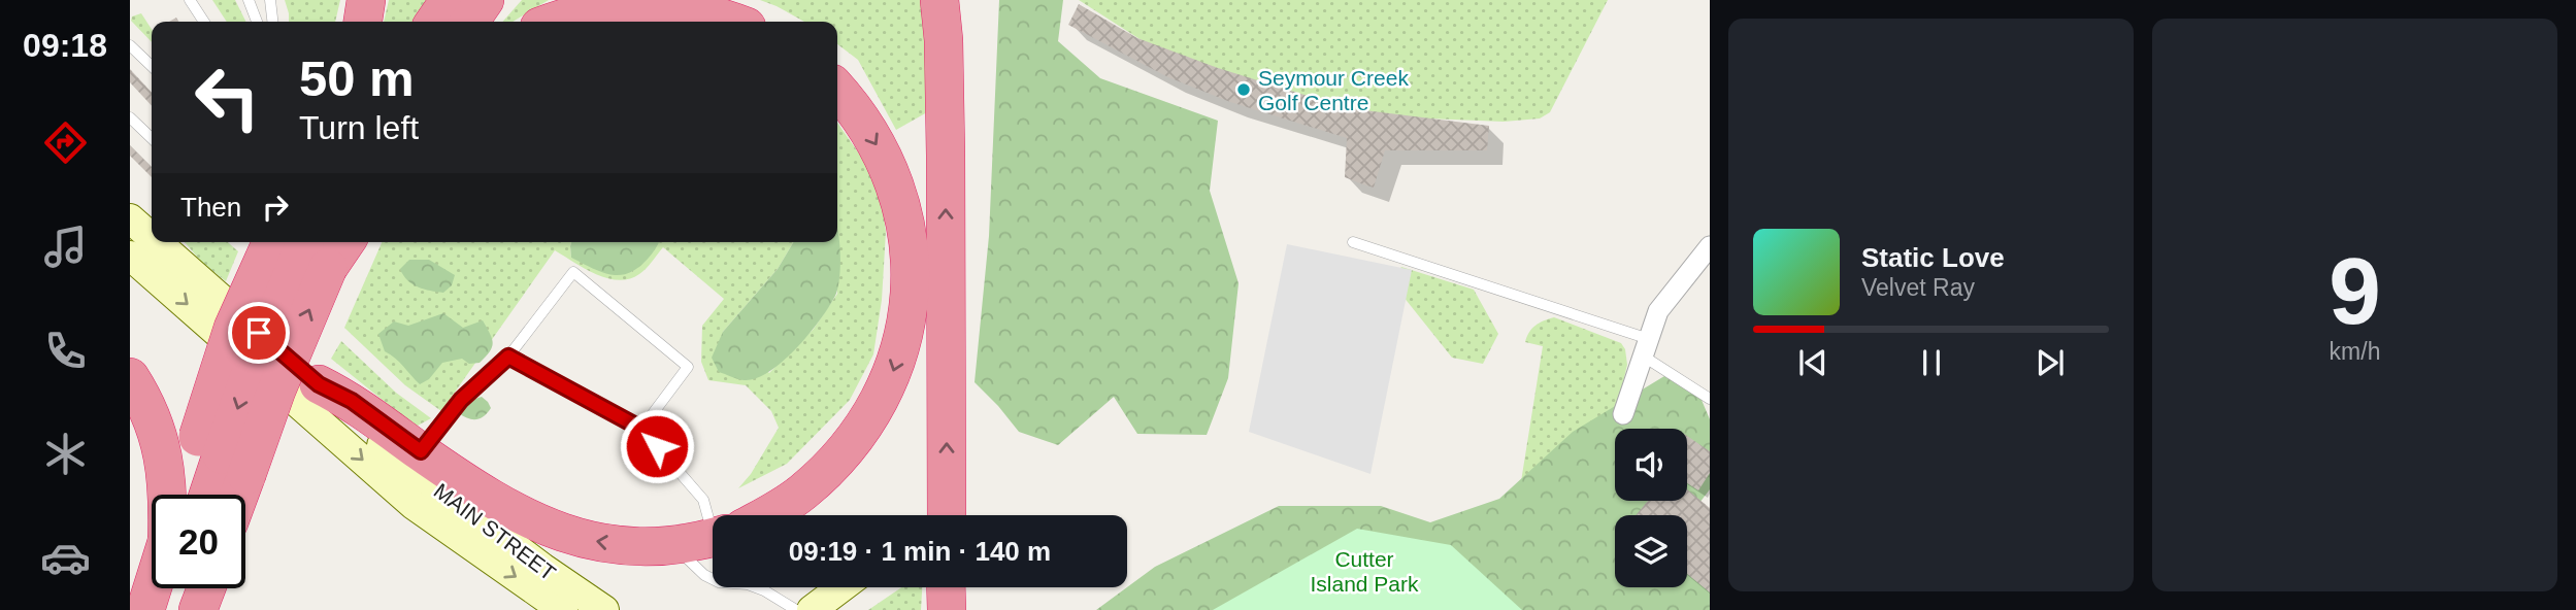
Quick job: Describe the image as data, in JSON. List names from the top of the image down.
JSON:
{
  "streets": {
    "main road": ["MAIN STREET"]
  },
  "parks": ["Cutter Island Park"],
  "places": ["Seymour Creek Golf Centre"],
  "page": {
    "tabs": "09:18",
    "tile": ["9", "km/h"],
    "turn": ["50 m", "Turn left"],
    "then": "Then",
    "song": ["Static Love", "Velvet Ray"],
    "limit": "20",
    "trip": "09:19 · 1 min · 140 m"
  }
}
